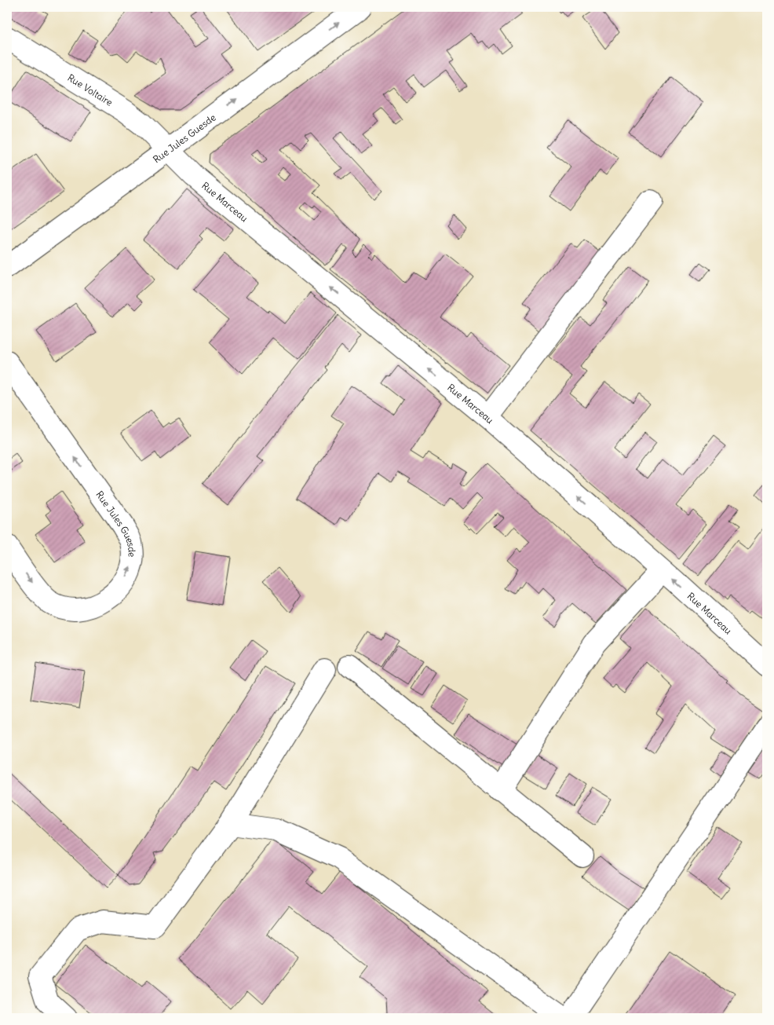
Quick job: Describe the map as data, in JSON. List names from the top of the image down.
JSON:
{
  "streets": {
    "street": ["Rue Voltaire", "Rue Jules Guesde", "Rue Marceau"]
  },
  "crossings": [
    ["Rue Voltaire", "Rue Jules Guesde"],
    ["Rue Voltaire", "Rue Marceau"],
    ["Rue Jules Guesde", "Rue Marceau"]
  ],
  "one_way": ["Rue Marceau"]
}
